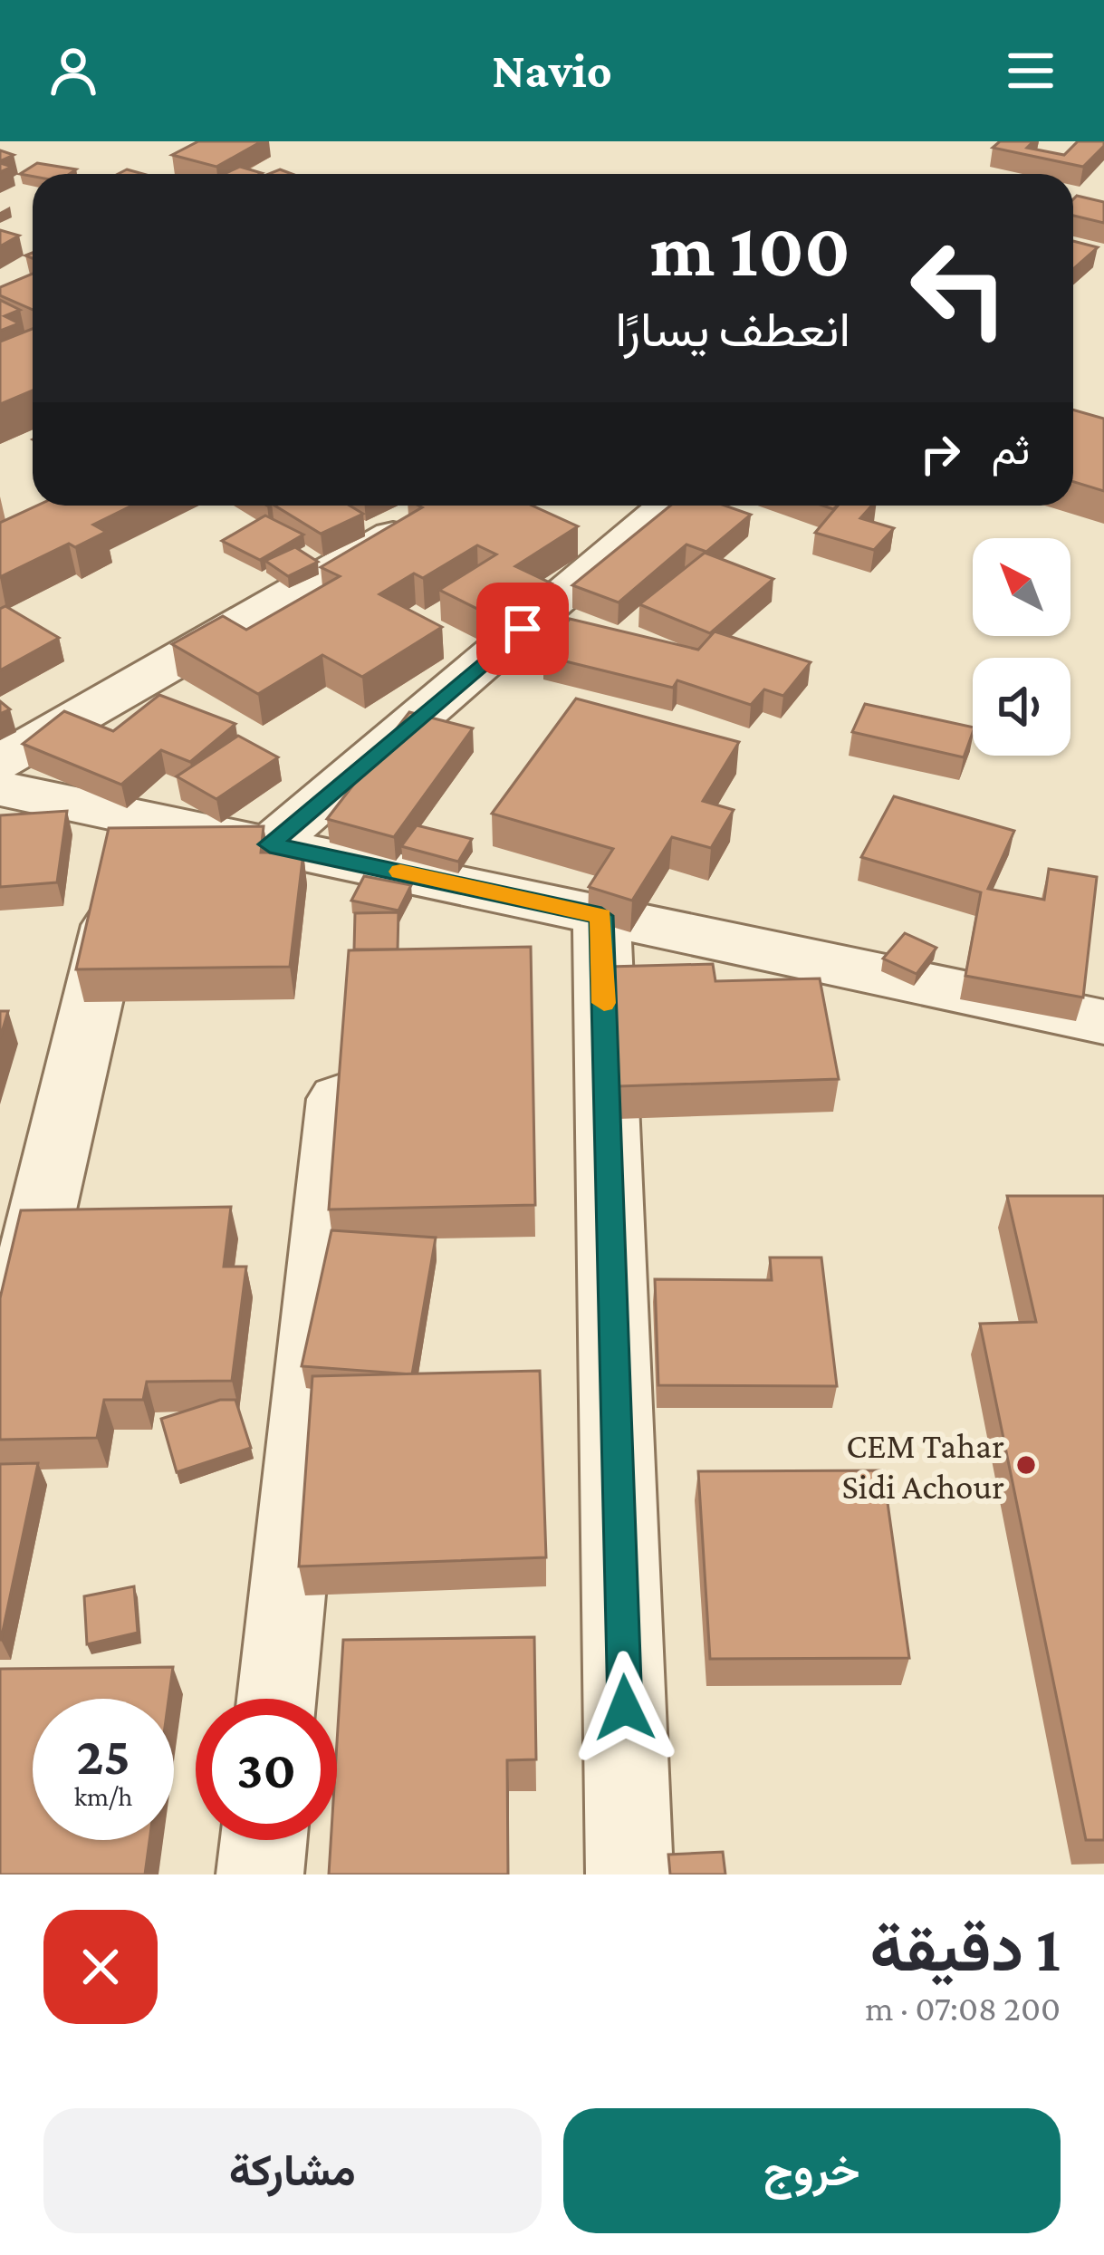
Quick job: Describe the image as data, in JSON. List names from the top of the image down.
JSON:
{
  "places": ["CEM Tahar Sidi Achour"],
  "north": "top left",
  "page": {
    "header": "Navio",
    "turn": ["100 m", "انعطف يسارًا"],
    "then": "ثم",
    "speed": "25 km/h",
    "limit": "30",
    "heading": ["1 دقيقة", "200 m · 07:08"],
    "buttons": ["خروج", "مشاركة"]
  }
}
